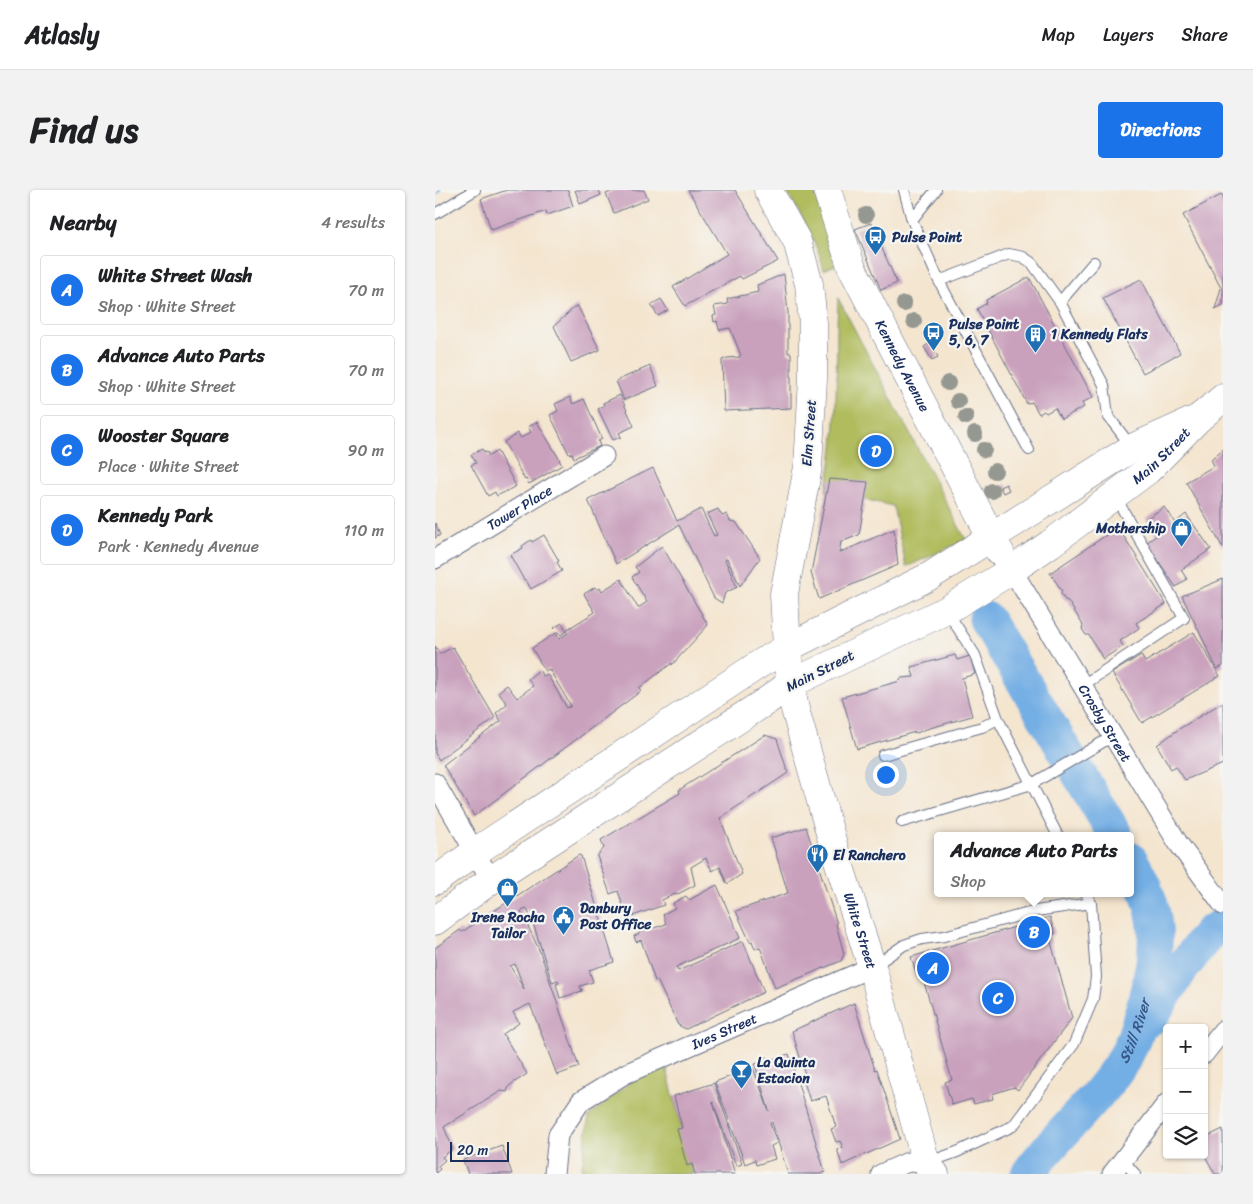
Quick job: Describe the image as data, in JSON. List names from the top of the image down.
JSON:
{
  "streets": {
    "main road": [
      "Kennedy Avenue",
      "Elm Street",
      "Main Street",
      "Crosby Street",
      "White Street"
    ],
    "street": ["Tower Place", "Ives Street"]
  },
  "crossings": [
    ["Kennedy Avenue", "Main Street"],
    ["Kennedy Avenue", "Crosby Street"],
    ["Elm Street", "Main Street"],
    ["Elm Street", "White Street"],
    ["Main Street", "Crosby Street"],
    ["Main Street", "White Street"],
    ["White Street", "Ives Street"]
  ],
  "water": ["Still River"],
  "places": {
    "bus stop": ["Pulse Point", "Pulse Point 5, 6, 7"],
    "building": ["1 Kennedy Flats"],
    "shop": ["Mothership", "Irene Rocha Tailor"],
    "restaurant": ["El Ranchero"],
    "public building": ["Danbury Post Office"],
    "bar": ["La Quinta Estacion"]
  },
  "scale_bar": "20 m",
  "page": {
    "header": "Atlasly",
    "nav": ["Map", "Layers", "Share"],
    "title": "Find us",
    "buttons": "Directions",
    "heading": ["Nearby", "4 results"],
    "list": [
      {
        "mark": "A",
        "name": "White Street Wash",
        "note": "Shop · White Street",
        "value": "70 m"
      },
      {
        "mark": "B",
        "name": "Advance Auto Parts",
        "note": "Shop · White Street",
        "value": "70 m"
      },
      {
        "mark": "C",
        "name": "Wooster Square",
        "note": "Place · White Street",
        "value": "90 m"
      },
      {
        "mark": "D",
        "name": "Kennedy Park",
        "note": "Park · Kennedy Avenue",
        "value": "110 m"
      }
    ],
    "pins": [
      "D",
      "B",
      "A",
      "C"
    ],
    "popup": ["Advance Auto Parts", "Shop"],
    "map_buttons": ["+", "−"],
    "scale": "20 m"
  }
}
